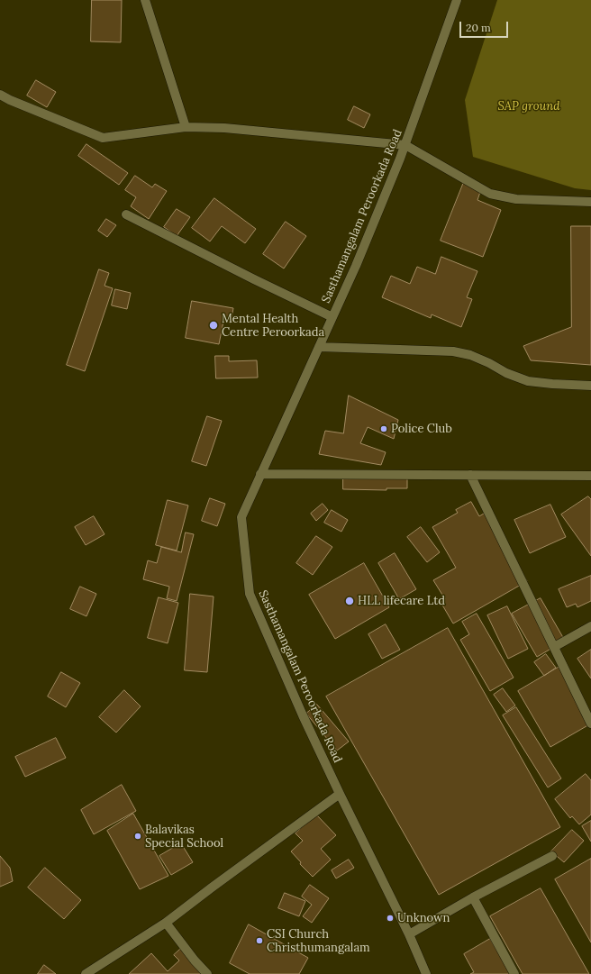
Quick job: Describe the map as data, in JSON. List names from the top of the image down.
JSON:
{
  "streets": {
    "street": ["Sasthamangalam Peroorkada Road"]
  },
  "parks": ["SAP ground"],
  "places": [
    "Mental Health Centre Peroorkada",
    "Police Club",
    "HLL lifecare Ltd",
    "Balavikas Special School",
    "Unknown",
    "CSI Church Christhumangalam"
  ],
  "scale_bar": "20 m"
}
